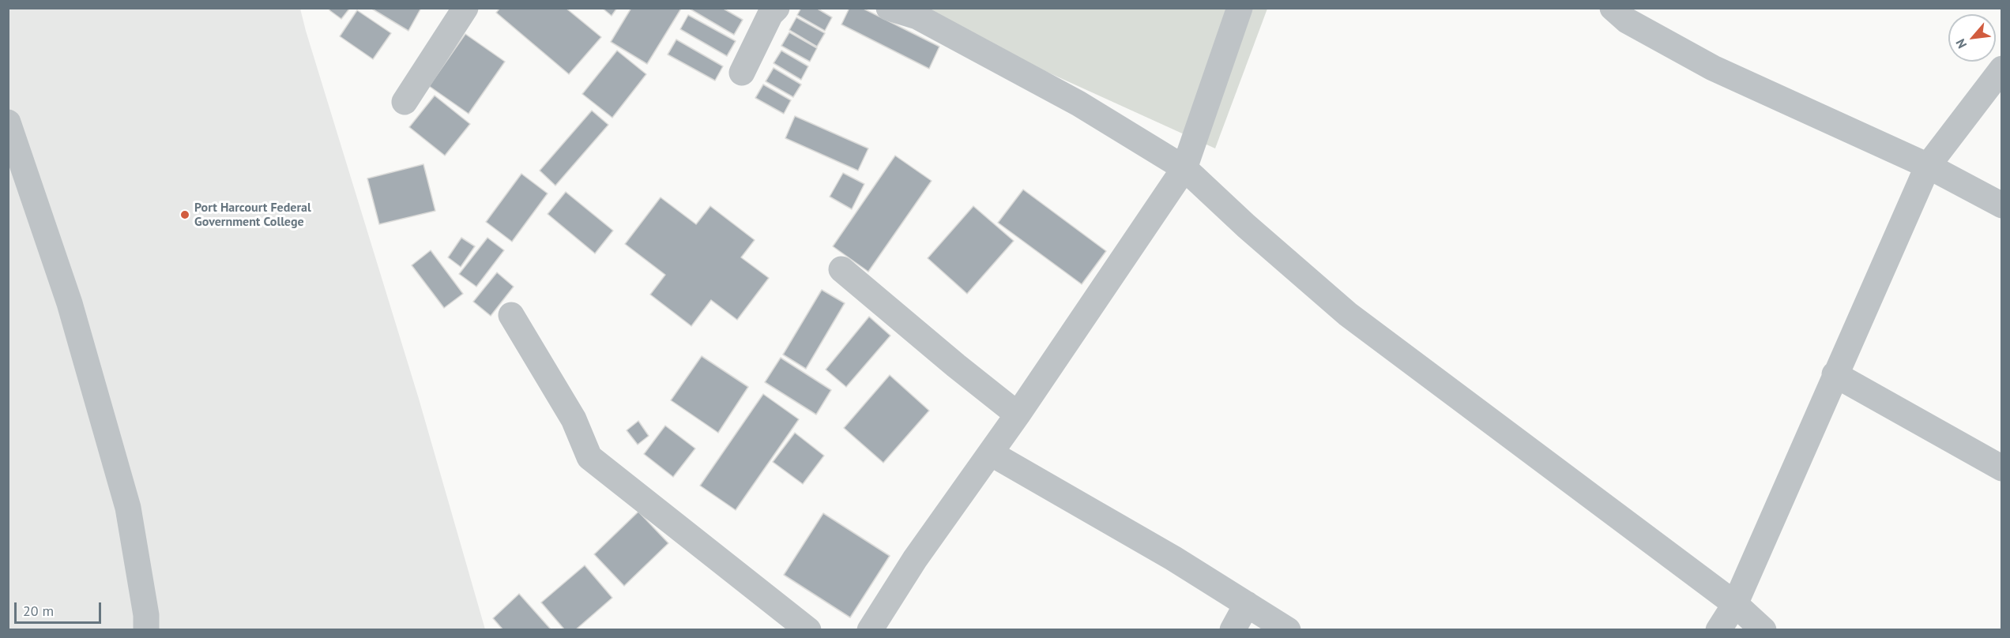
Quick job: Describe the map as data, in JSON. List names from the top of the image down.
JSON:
{
  "places": ["Port Harcourt Federal Government College"],
  "scale_bar": "20 m",
  "north": "bottom left"
}
